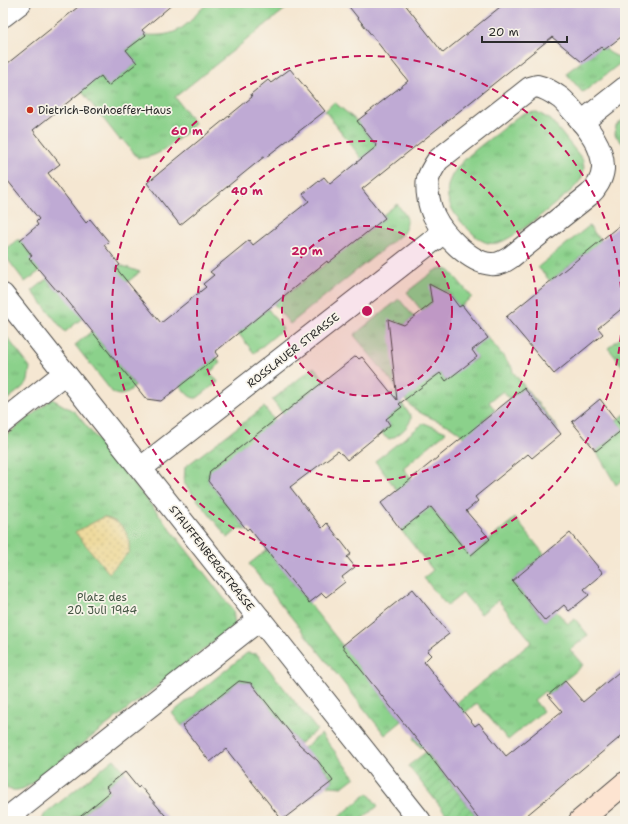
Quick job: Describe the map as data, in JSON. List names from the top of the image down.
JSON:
{
  "streets": {
    "street": ["ROSSLAUER STRASSE", "STAUFFENBERGSTRASSE"]
  },
  "crossings": [
    ["ROSSLAUER STRASSE", "STAUFFENBERGSTRASSE"]
  ],
  "parks": ["Platz des 20. Juli 1944"],
  "places": ["Dietrich-Bonhoeffer-Haus"],
  "scale_bar": "20 m",
  "rings": ["60 m", "40 m", "20 m"]
}
